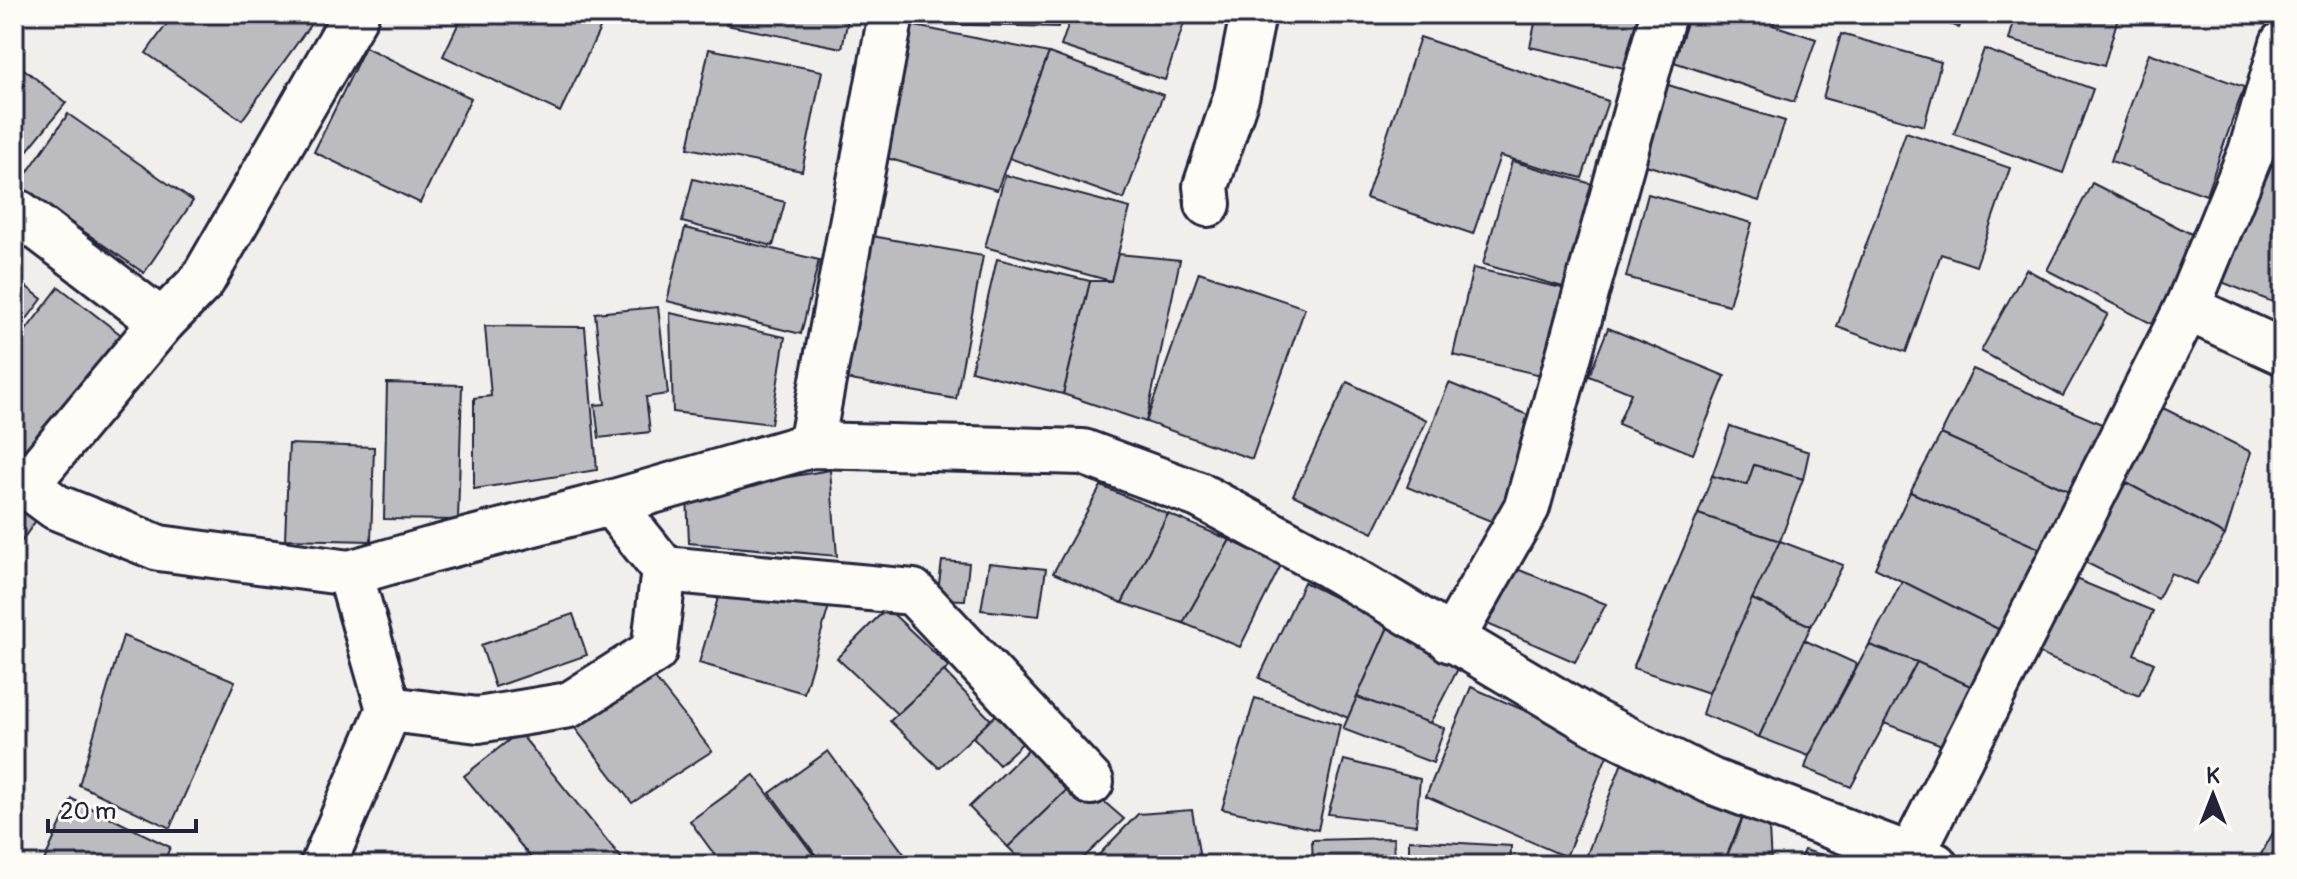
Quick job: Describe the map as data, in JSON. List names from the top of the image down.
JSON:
{
  "scale_bar": "20 m",
  "north": "top"
}
